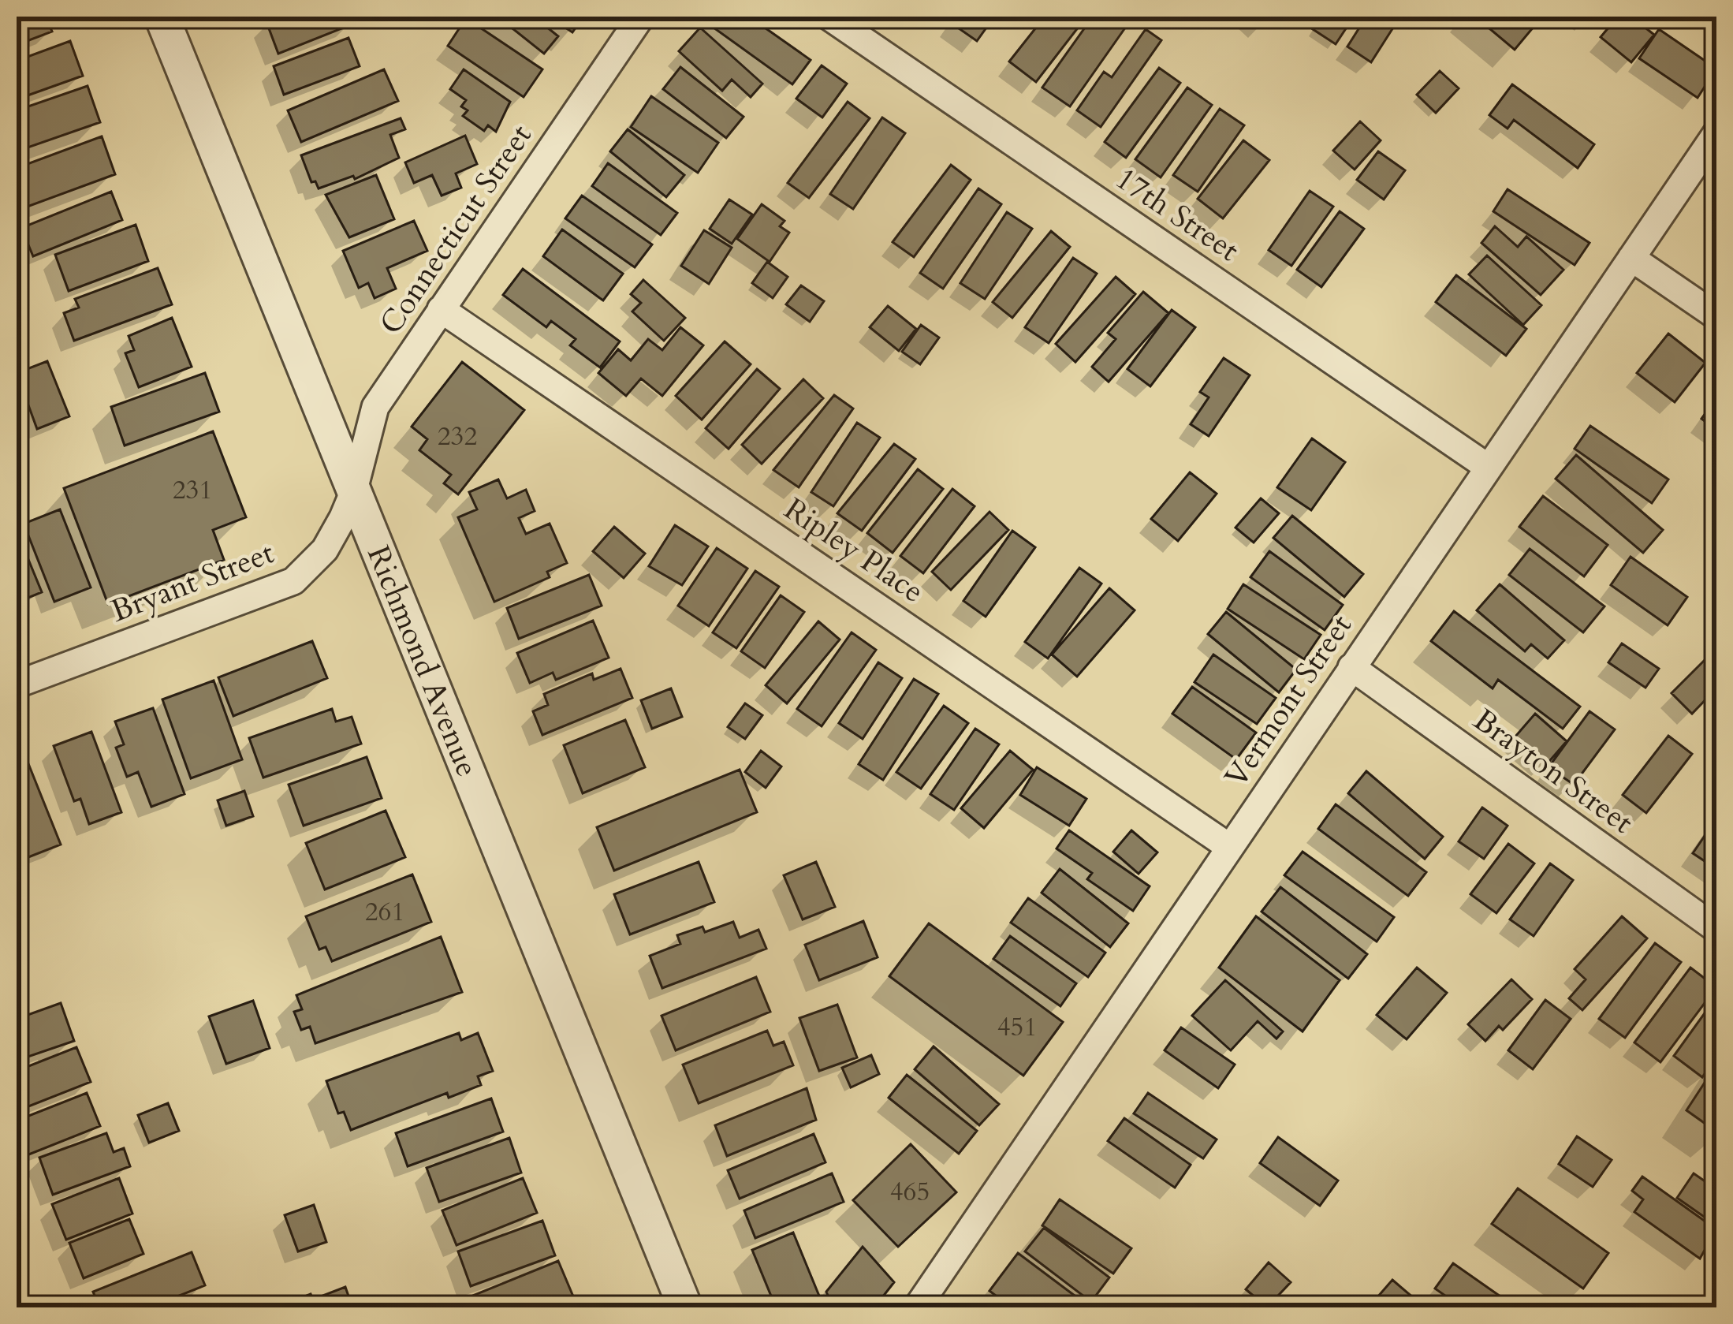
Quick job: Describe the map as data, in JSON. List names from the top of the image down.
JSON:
{
  "streets": {
    "street": [
      "17th Street",
      "Connecticut Street",
      "Ripley Place",
      "Bryant Street",
      "Richmond Avenue",
      "Vermont Street",
      "Brayton Street"
    ]
  },
  "crossings": [
    ["17th Street", "Vermont Street"],
    ["Connecticut Street", "Ripley Place"],
    ["Connecticut Street", "Bryant Street"],
    ["Connecticut Street", "Richmond Avenue"],
    ["Ripley Place", "Vermont Street"],
    ["Bryant Street", "Richmond Avenue"],
    ["Vermont Street", "Brayton Street"]
  ],
  "house_numbers": [
    "232",
    "231",
    "261",
    "451",
    "465"
  ]
}
